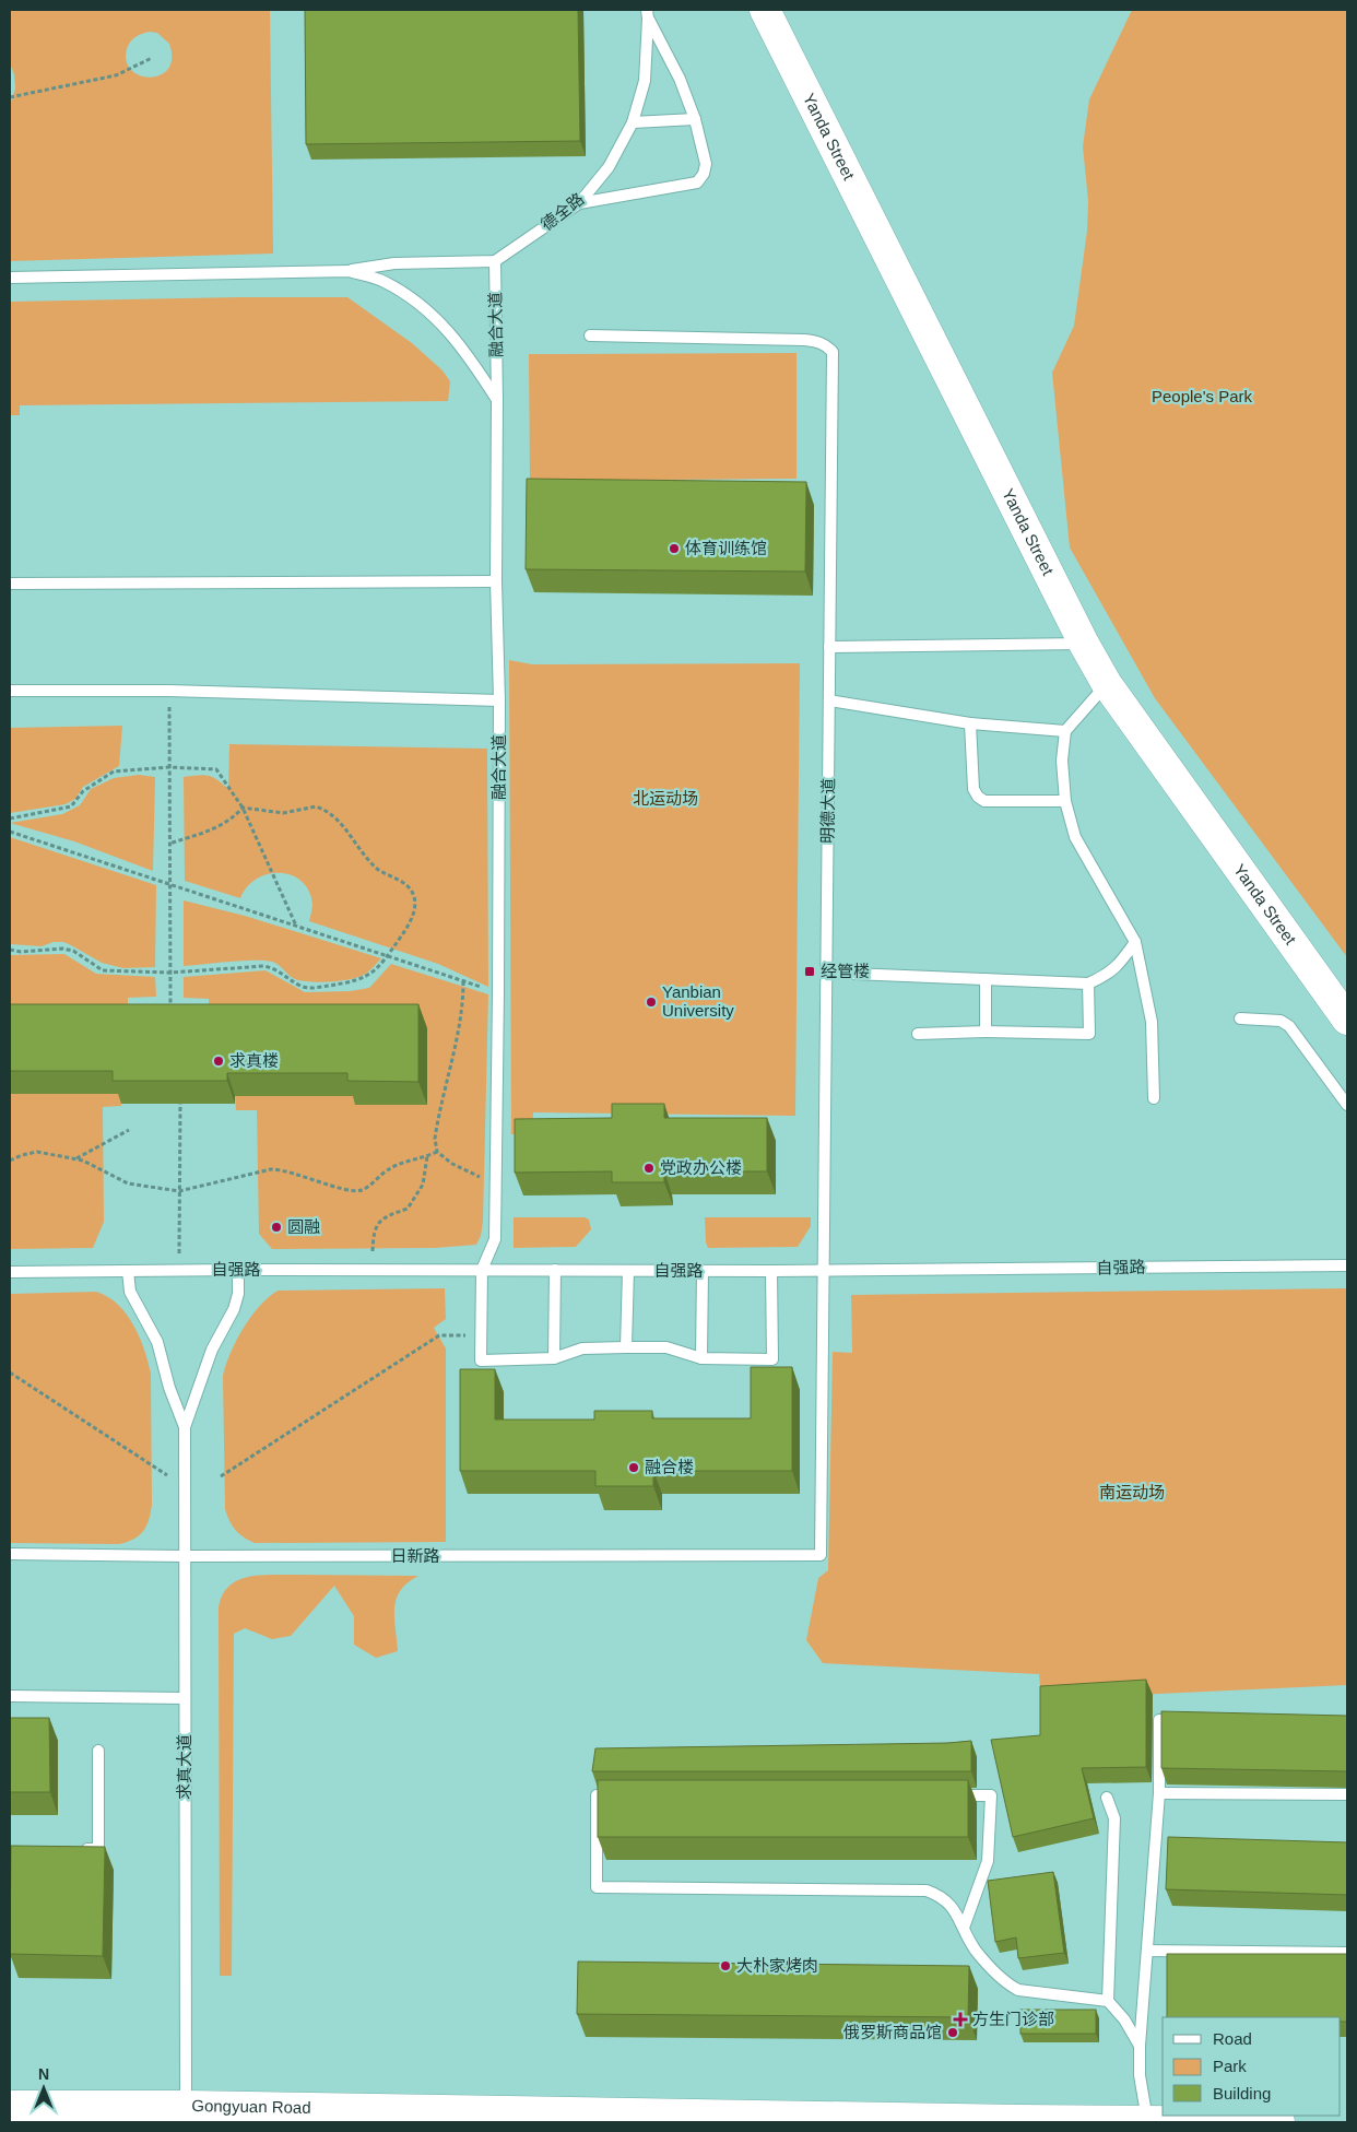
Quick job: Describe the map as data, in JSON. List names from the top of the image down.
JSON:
{
  "streets": {
    "main road": ["Yanda Street", "Gongyuan Road"],
    "lane": [
      "德全路",
      "融合大道",
      "明德大道",
      "自强路",
      "日新路",
      "求真大道"
    ]
  },
  "crossings": [
    ["德全路", "融合大道"],
    ["融合大道", "自强路"],
    ["明德大道", "自强路"],
    ["明德大道", "日新路"],
    ["日新路", "求真大道"],
    ["求真大道", "Gongyuan Road"]
  ],
  "parks": ["People's Park", "北运动场", "南运动场"],
  "places": {
    "other": [
      "体育训练馆",
      "Yanbian University",
      "求真楼",
      "党政办公楼",
      "圆融",
      "融合楼",
      "大朴家烤肉",
      "俄罗斯商品馆"
    ],
    "transit": ["经管楼"],
    "health": ["方生门诊部"]
  },
  "legend": ["Road", "Park", "Building"],
  "north": "top"
}
